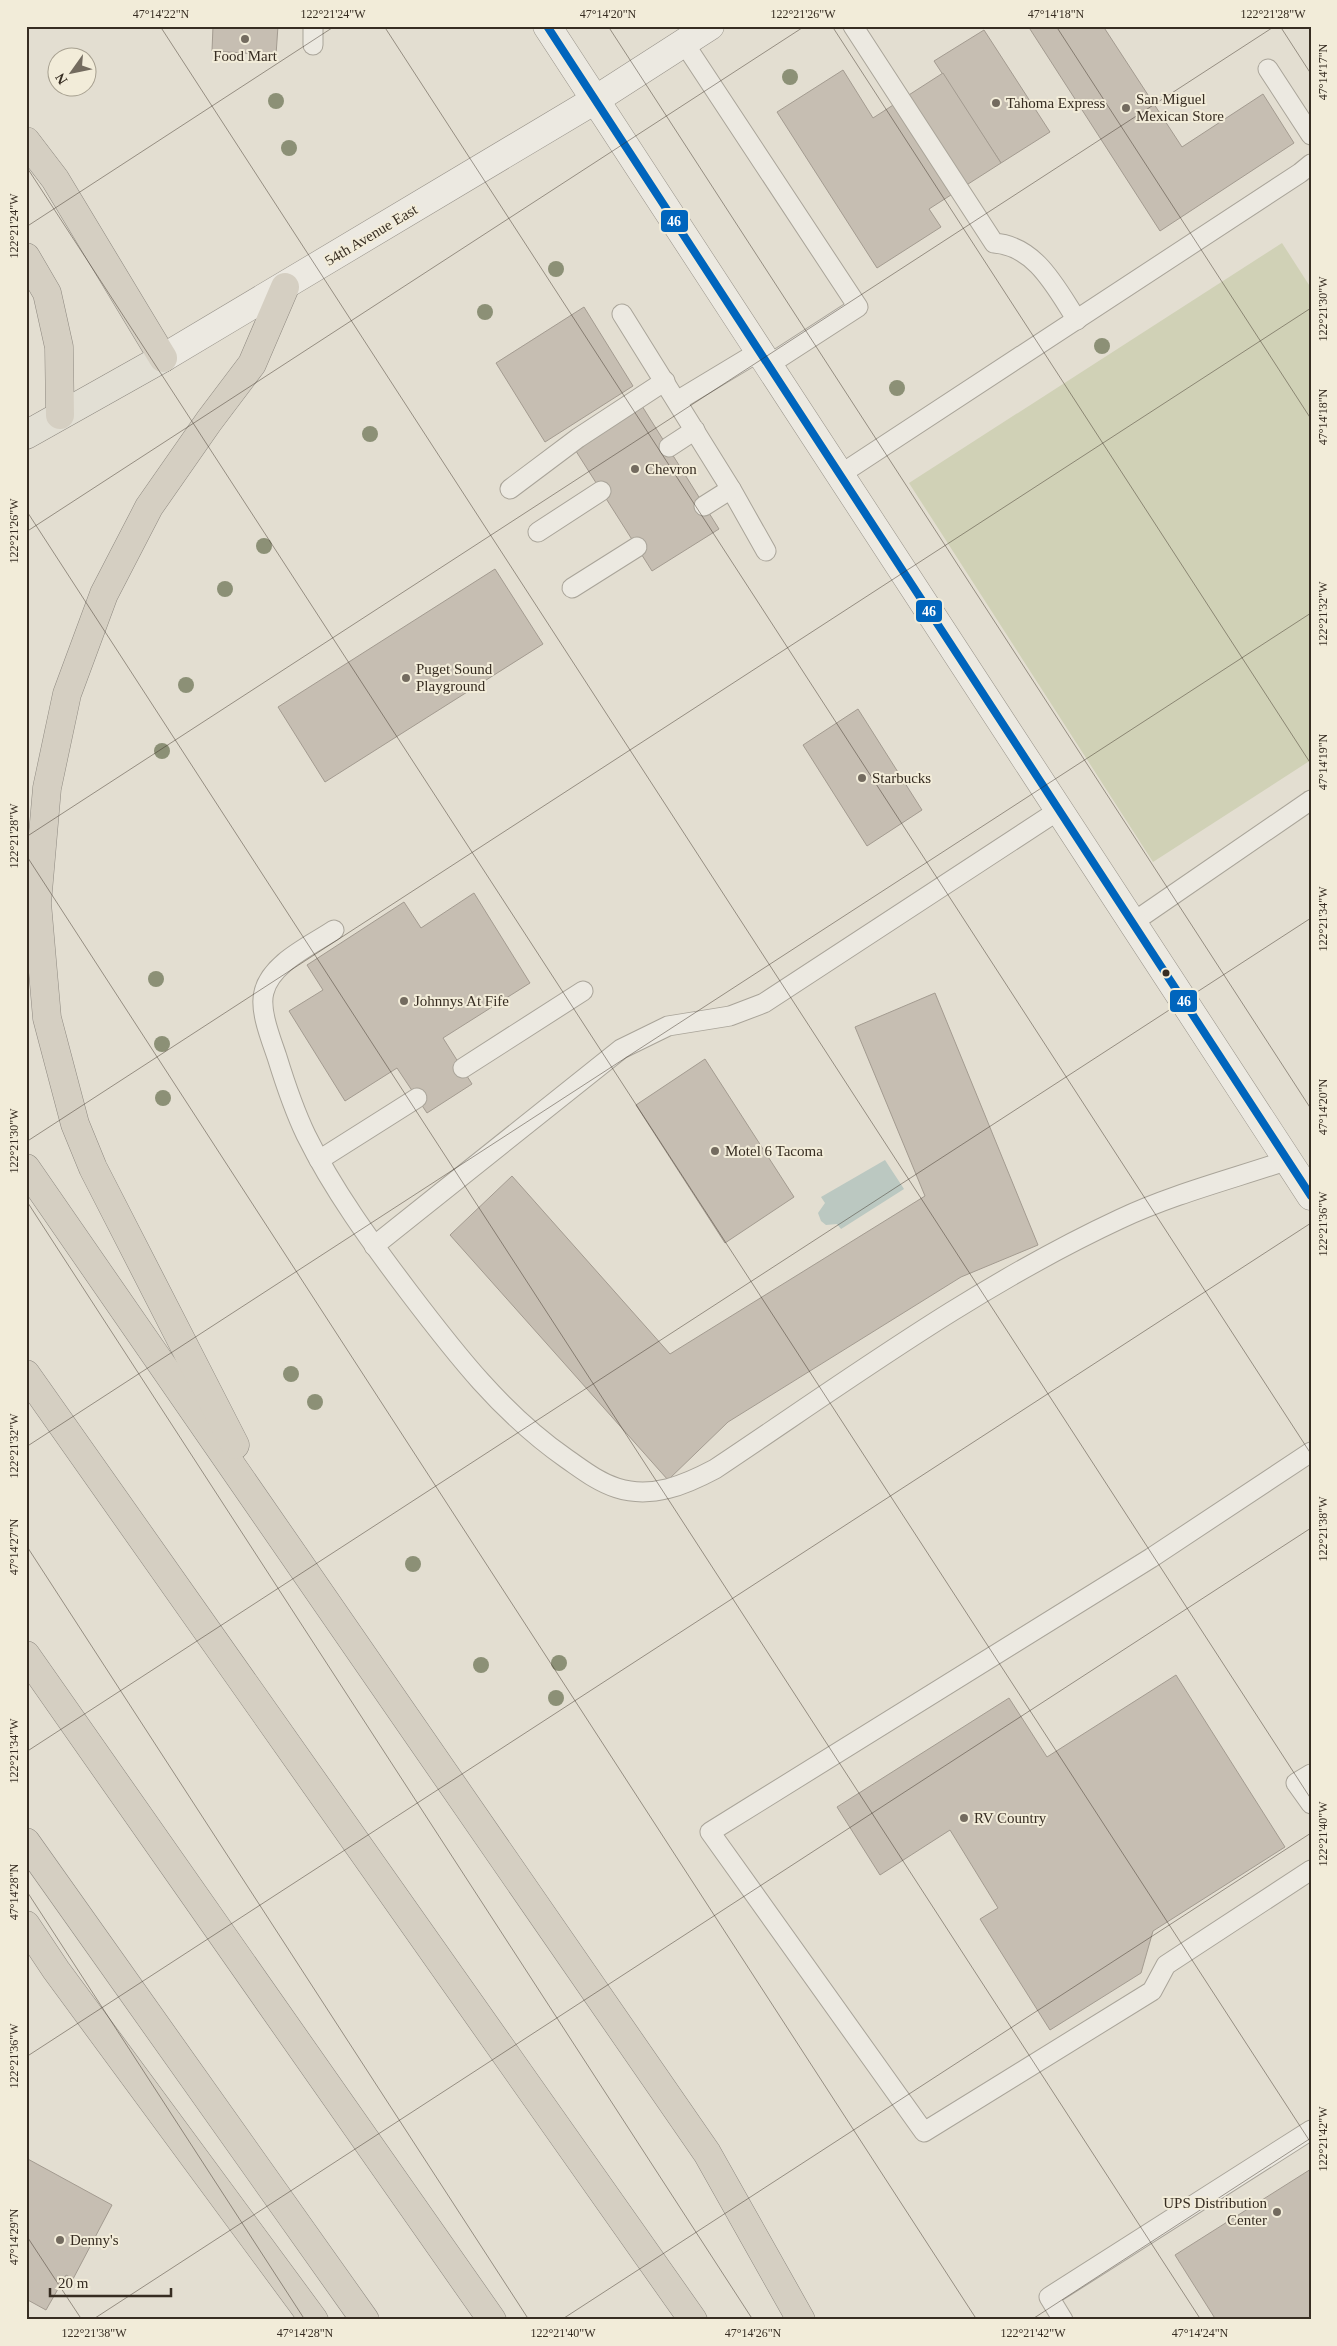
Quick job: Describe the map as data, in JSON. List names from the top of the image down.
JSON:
{
  "streets": {
    "main road": ["54th Avenue East"]
  },
  "places": [
    "Food Mart",
    "Tahoma Express",
    "San Miguel Mexican Store",
    "Chevron",
    "Puget Sound Playground",
    "Starbucks",
    "Johnnys At Fife",
    "Motel 6 Tacoma",
    "RV Country",
    "UPS Distribution Center",
    "Denny's"
  ],
  "lines": ["transit line 46"],
  "scale_bar": "20 m",
  "north": "bottom left",
  "coordinates": [
    "47°14'22\"N",
    "122°21'24\"W",
    "47°14'20\"N",
    "122°21'26\"W",
    "47°14'18\"N",
    "122°21'28\"W",
    "47°14'17\"N",
    "122°21'30\"W",
    "122°21'32\"W",
    "47°14'19\"N",
    "122°21'34\"W",
    "122°21'36\"W",
    "122°21'38\"W",
    "47°14'27\"N",
    "122°21'40\"W",
    "47°14'28\"N",
    "122°21'42\"W",
    "47°14'29\"N",
    "47°14'26\"N",
    "47°14'24\"N"
  ]
}
